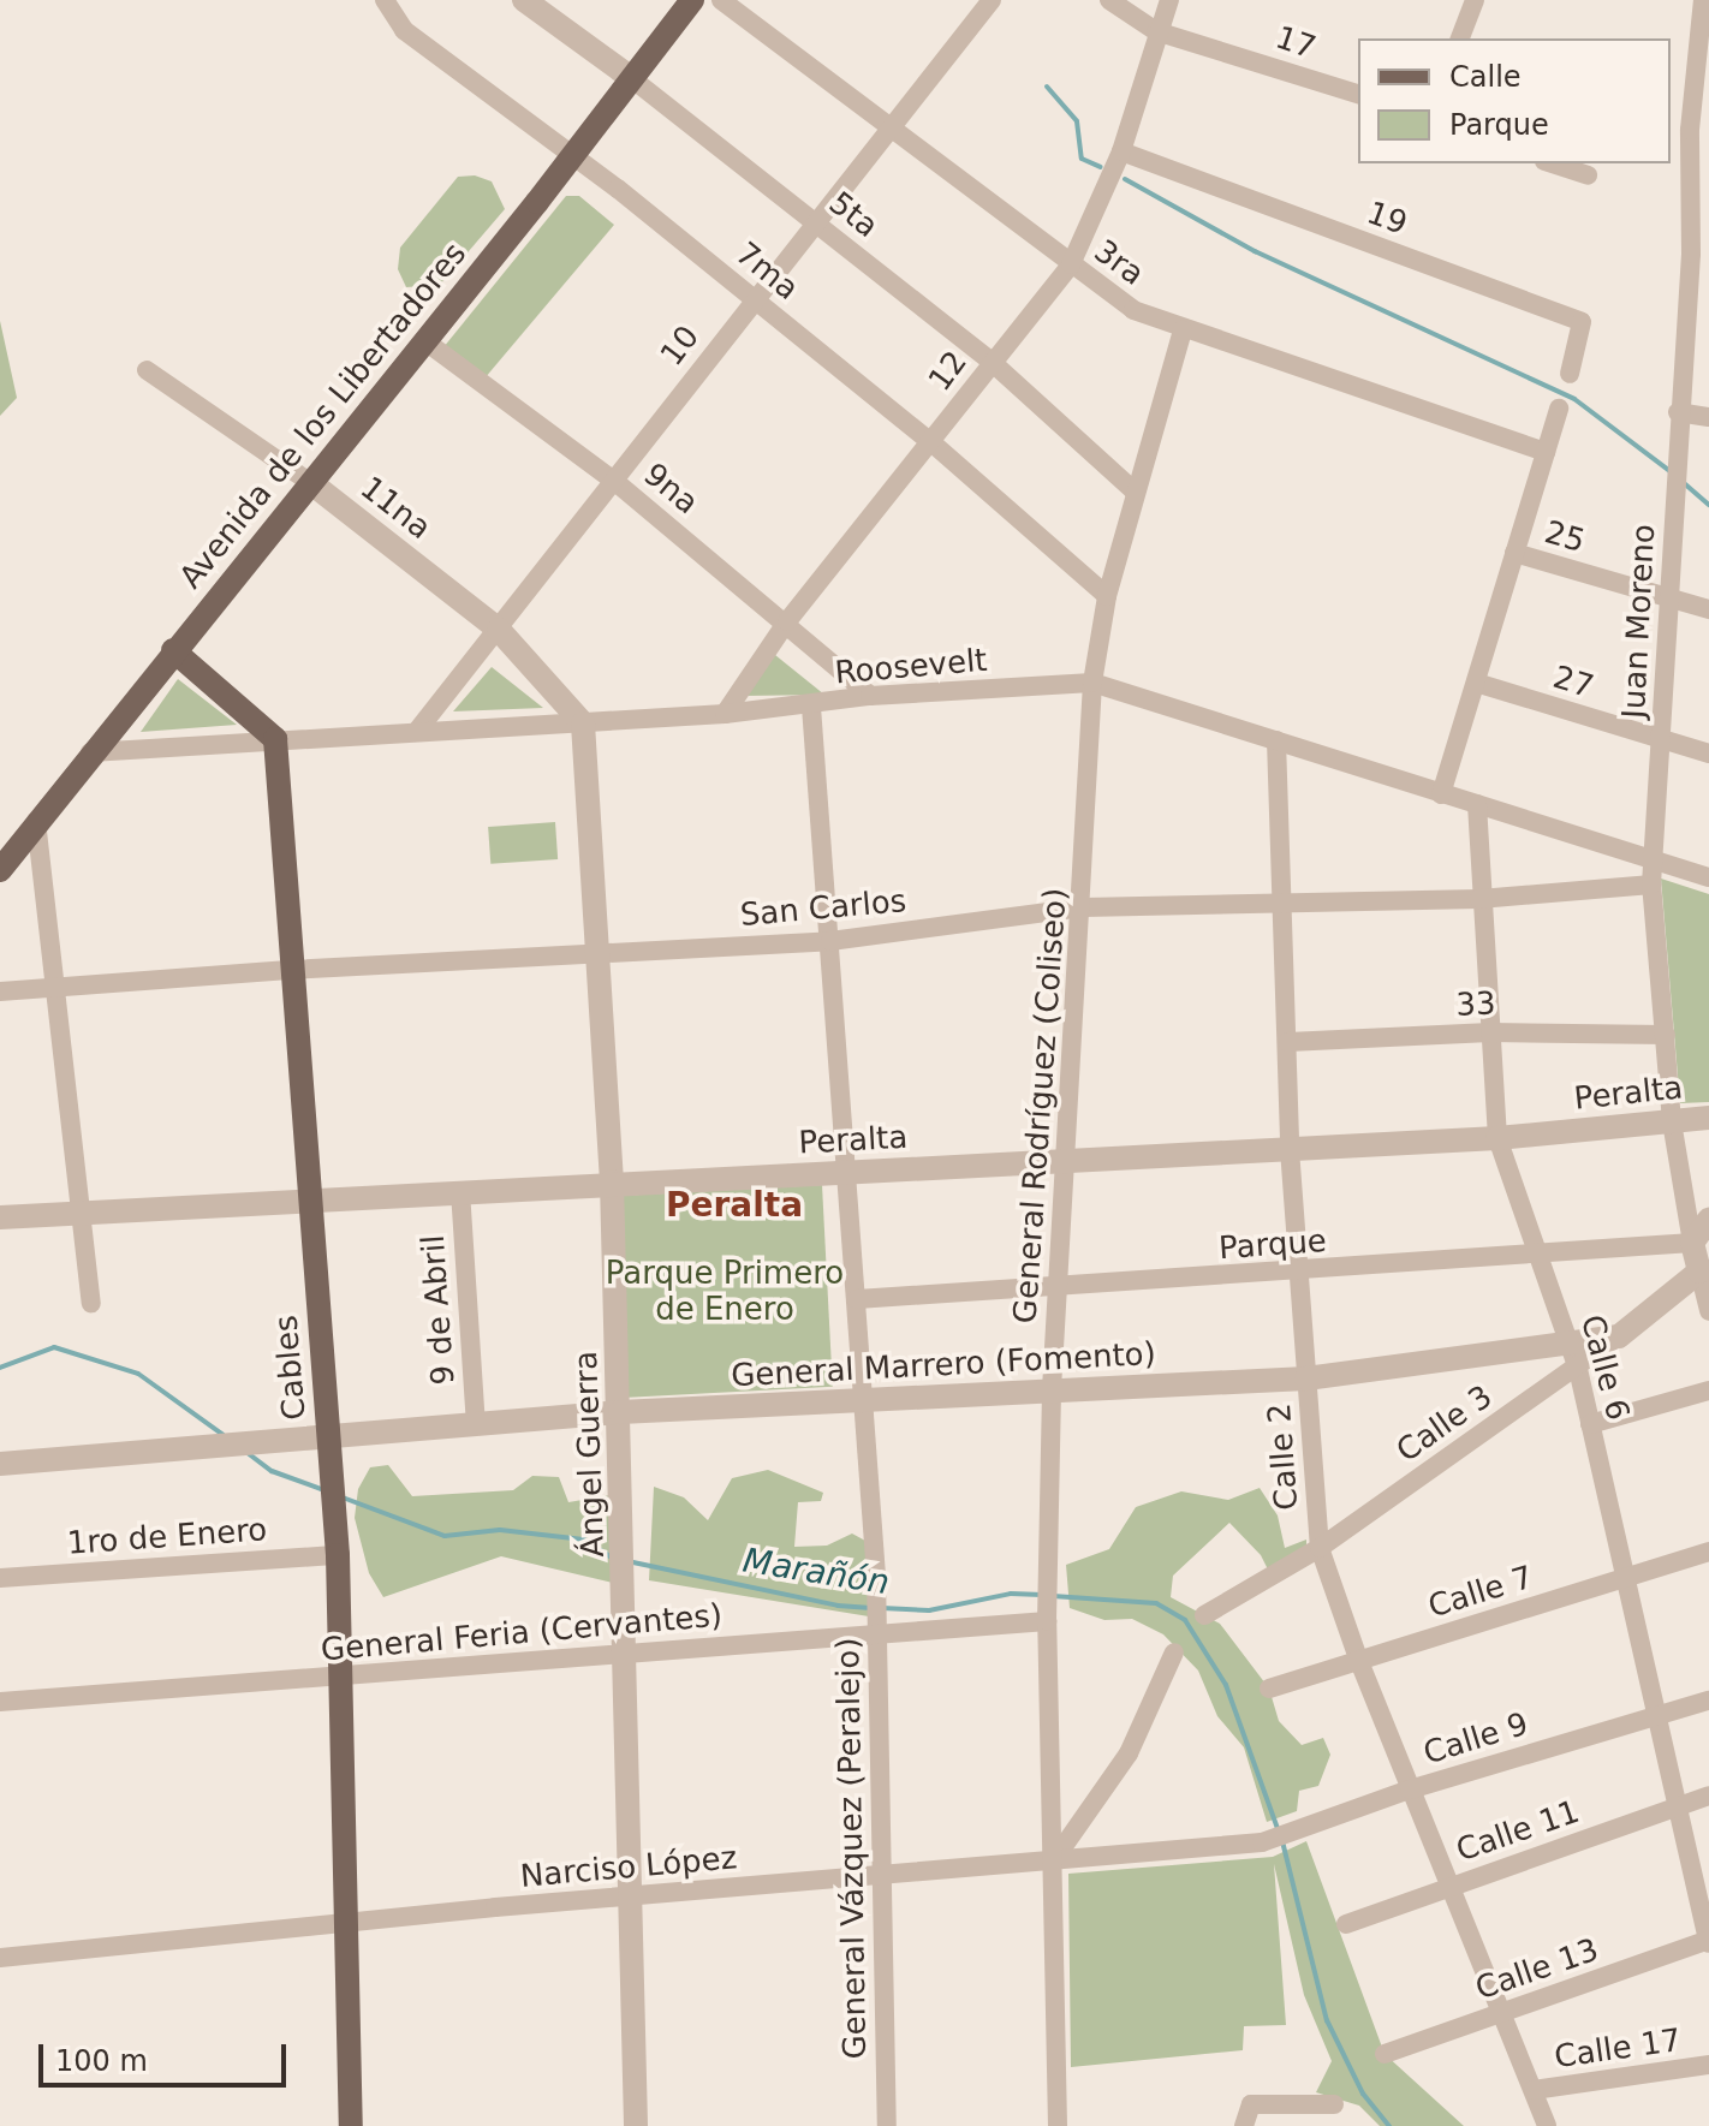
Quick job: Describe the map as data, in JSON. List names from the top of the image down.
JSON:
{
  "streets": {
    "main road": ["Avenida de los Libertadores", "Cables"],
    "street": [
      "17",
      "5ta",
      "19",
      "3ra",
      "7ma",
      "10",
      "12",
      "9na",
      "11na",
      "25",
      "Juan Moreno",
      "Roosevelt",
      "27",
      "San Carlos",
      "33",
      "Peralta",
      "General Rodríguez (Coliseo)",
      "Parque",
      "9 de Abril",
      "General Marrero (Fomento)",
      "Calle 6",
      "Calle 3",
      "Ángel Guerra",
      "Calle 2",
      "1ro de Enero",
      "Calle 7",
      "General Feria (Cervantes)",
      "Calle 9",
      "Calle 11",
      "General Vázquez (Peralejo)",
      "Narciso López",
      "Calle 13",
      "Calle 17"
    ]
  },
  "crossings": [
    ["17", "12"],
    ["5ta", "10"],
    ["5ta", "12"],
    ["5ta", "Avenida de los Libertadores"],
    ["5ta", "General Rodríguez (Coliseo)"],
    ["19", "12"],
    ["3ra", "10"],
    ["3ra", "12"],
    ["3ra", "General Rodríguez (Coliseo)"],
    ["7ma", "10"],
    ["7ma", "12"],
    ["7ma", "Avenida de los Libertadores"],
    ["7ma", "General Rodríguez (Coliseo)"],
    ["10", "9na"],
    ["10", "11na"],
    ["10", "Roosevelt"],
    ["12", "9na"],
    ["12", "Roosevelt"],
    ["Avenida de los Libertadores", "9na"],
    ["Avenida de los Libertadores", "11na"],
    ["Avenida de los Libertadores", "Roosevelt"],
    ["9na", "Roosevelt"],
    ["11na", "Roosevelt"],
    ["11na", "Ángel Guerra"],
    ["25", "Juan Moreno"],
    ["Juan Moreno", "Roosevelt"],
    ["Juan Moreno", "27"],
    ["Juan Moreno", "San Carlos"],
    ["Juan Moreno", "33"],
    ["Juan Moreno", "Peralta"],
    ["Juan Moreno", "Parque"],
    ["Roosevelt", "General Rodríguez (Coliseo)"],
    ["Roosevelt", "Cables"],
    ["Roosevelt", "Calle 6"],
    ["Roosevelt", "Ángel Guerra"],
    ["Roosevelt", "Calle 2"],
    ["Roosevelt", "General Vázquez (Peralejo)"],
    ["San Carlos", "General Rodríguez (Coliseo)"],
    ["San Carlos", "Cables"],
    ["San Carlos", "Calle 6"],
    ["San Carlos", "Ángel Guerra"],
    ["San Carlos", "Calle 2"],
    ["San Carlos", "General Vázquez (Peralejo)"],
    ["33", "Calle 6"],
    ["33", "Calle 2"],
    ["Peralta", "General Rodríguez (Coliseo)"],
    ["Peralta", "9 de Abril"],
    ["Peralta", "Cables"],
    ["Peralta", "Calle 6"],
    ["Peralta", "Ángel Guerra"],
    ["Peralta", "Calle 2"],
    ["Peralta", "General Vázquez (Peralejo)"],
    ["General Rodríguez (Coliseo)", "Parque"],
    ["General Rodríguez (Coliseo)", "General Marrero (Fomento)"],
    ["General Rodríguez (Coliseo)", "General Feria (Cervantes)"],
    ["General Rodríguez (Coliseo)", "Narciso López"],
    ["Parque", "Calle 6"],
    ["Parque", "Calle 2"],
    ["Parque", "General Vázquez (Peralejo)"],
    ["9 de Abril", "General Marrero (Fomento)"],
    ["General Marrero (Fomento)", "Cables"],
    ["General Marrero (Fomento)", "Calle 6"],
    ["General Marrero (Fomento)", "Calle 3"],
    ["General Marrero (Fomento)", "Ángel Guerra"],
    ["General Marrero (Fomento)", "Calle 2"],
    ["General Marrero (Fomento)", "General Vázquez (Peralejo)"],
    ["Cables", "1ro de Enero"],
    ["Cables", "General Feria (Cervantes)"],
    ["Cables", "Narciso López"],
    ["Calle 6", "Calle 3"],
    ["Calle 6", "Calle 7"],
    ["Calle 6", "Calle 9"],
    ["Calle 6", "Calle 11"],
    ["Calle 6", "Calle 13"],
    ["Calle 3", "Calle 2"],
    ["Ángel Guerra", "General Feria (Cervantes)"],
    ["Ángel Guerra", "Narciso López"],
    ["Calle 2", "Calle 7"],
    ["Calle 2", "Calle 9"],
    ["Calle 2", "Calle 11"],
    ["Calle 2", "Calle 13"],
    ["Calle 2", "Calle 17"],
    ["General Feria (Cervantes)", "General Vázquez (Peralejo)"],
    ["Calle 9", "Narciso López"],
    ["General Vázquez (Peralejo)", "Narciso López"]
  ],
  "districts": ["Peralta"],
  "water": ["Marañón"],
  "parks": ["Parque Primero de Enero"],
  "legend": ["Calle", "Parque"],
  "scale_bar": "100 m"
}
